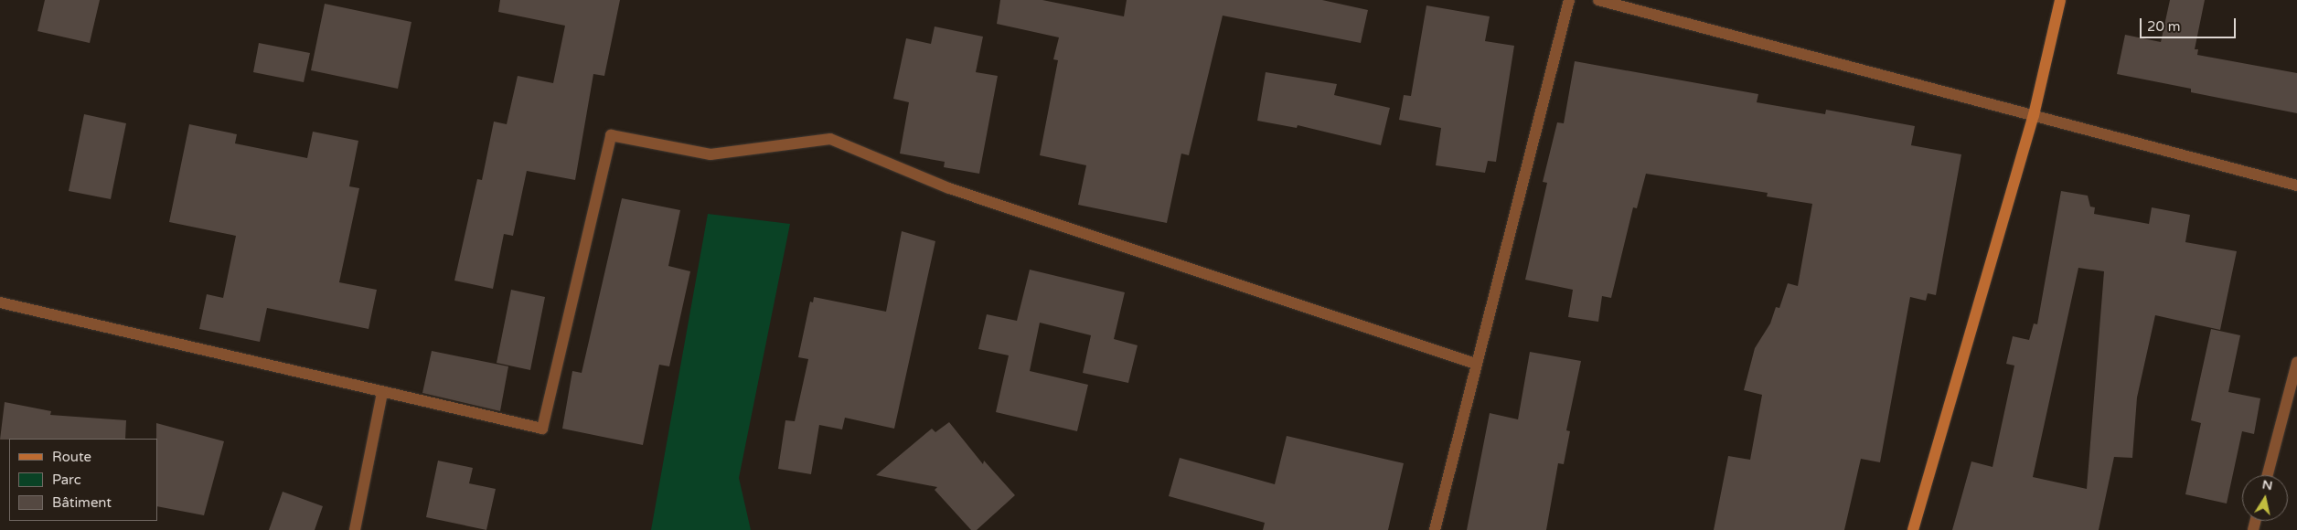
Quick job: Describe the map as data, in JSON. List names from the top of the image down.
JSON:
{
  "legend": ["Route", "Parc", "Bâtiment"],
  "scale_bar": "20 m",
  "north": "top"
}
